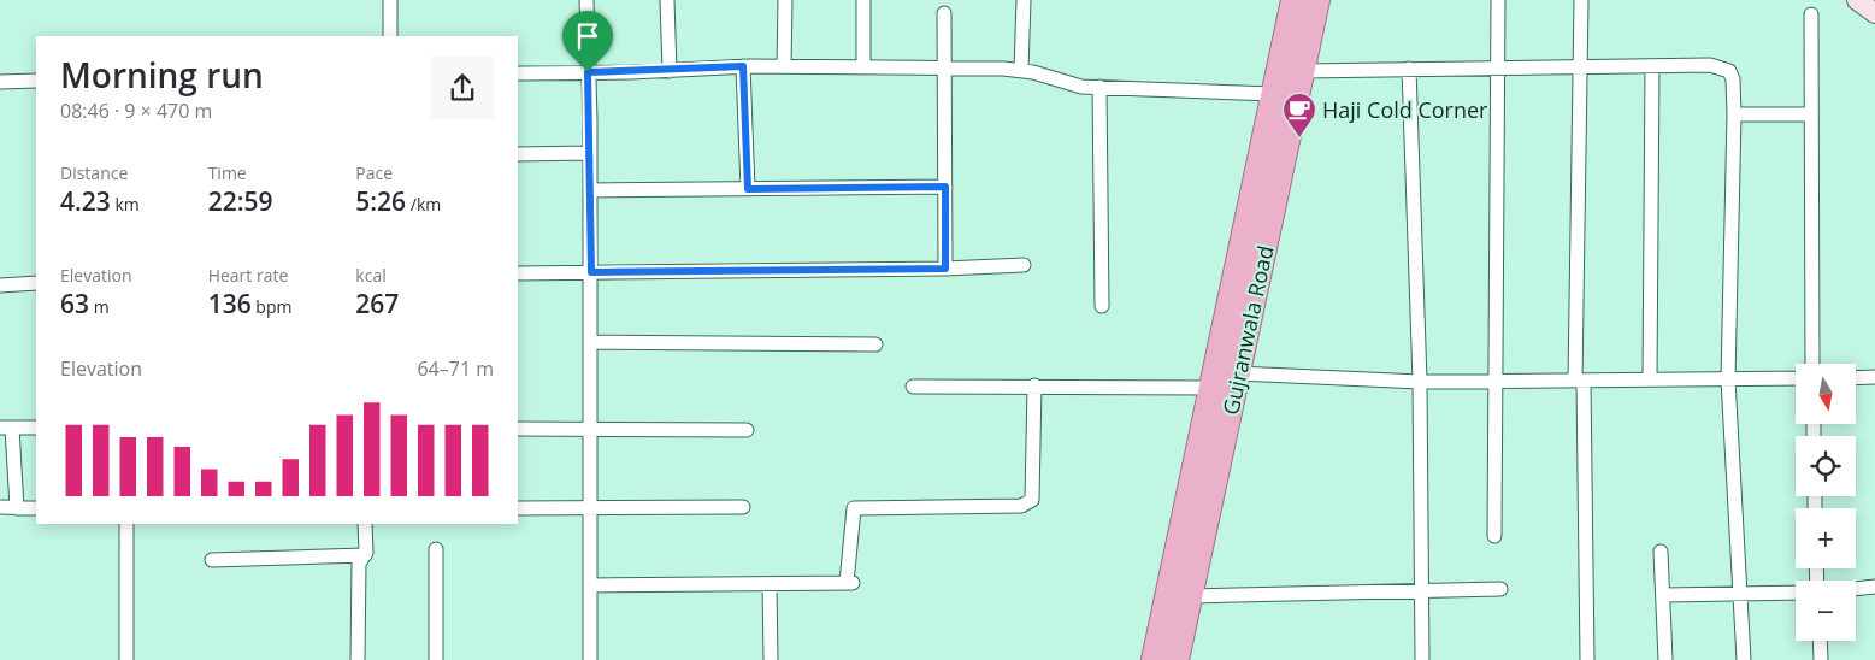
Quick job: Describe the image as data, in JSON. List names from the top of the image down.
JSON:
{
  "streets": {
    "highway": ["Gujranwala Road"]
  },
  "places": {
    "cafe": ["Haji Cold Corner"]
  },
  "north": "bottom",
  "page": {
    "heading": ["Morning run", "08:46 · 9 × 470 m"],
    "stats": [
      ["Distance", "4.23 km"],
      ["Time", "22:59"],
      ["Pace", "5:26 /km"],
      ["Elevation", "63 m"],
      ["Heart rate", "136 bpm"],
      ["kcal", "267"]
    ],
    "chart": ["Elevation", "64–71 m"],
    "map_buttons": ["+", "−"]
  }
}
